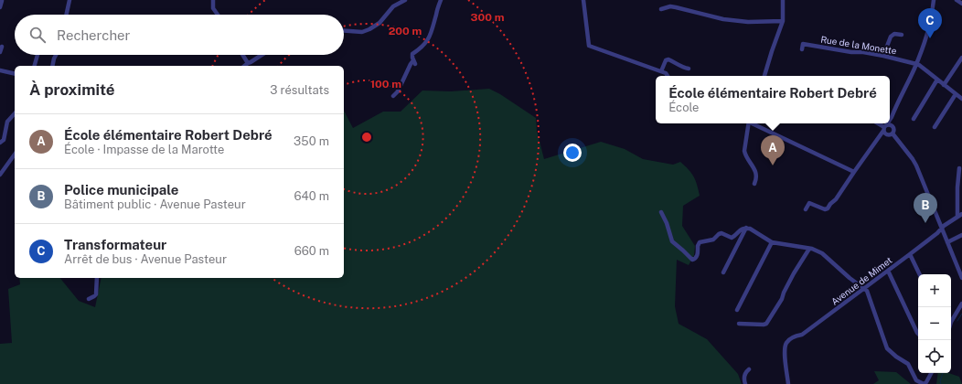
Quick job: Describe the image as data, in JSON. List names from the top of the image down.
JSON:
{
  "streets": {
    "street": ["Rue de la Monette", "Avenue de Mimet"]
  },
  "page": {
    "pins": ["C", "A", "B"],
    "search": "Rechercher",
    "heading": ["À proximité", "3 résultats"],
    "popup": ["École élémentaire Robert Debré", "École"],
    "list": [
      {
        "mark": "A",
        "name": "École élémentaire Robert Debré",
        "note": "École · Impasse de la Marotte",
        "value": "350 m"
      },
      {
        "mark": "B",
        "name": "Police municipale",
        "note": "Bâtiment public · Avenue Pasteur",
        "value": "640 m"
      },
      {
        "mark": "C",
        "name": "Transformateur",
        "note": "Arrêt de bus · Avenue Pasteur",
        "value": "660 m"
      }
    ],
    "map_buttons": ["+", "−"]
  },
  "rings": ["300 m", "200 m", "100 m"]
}
